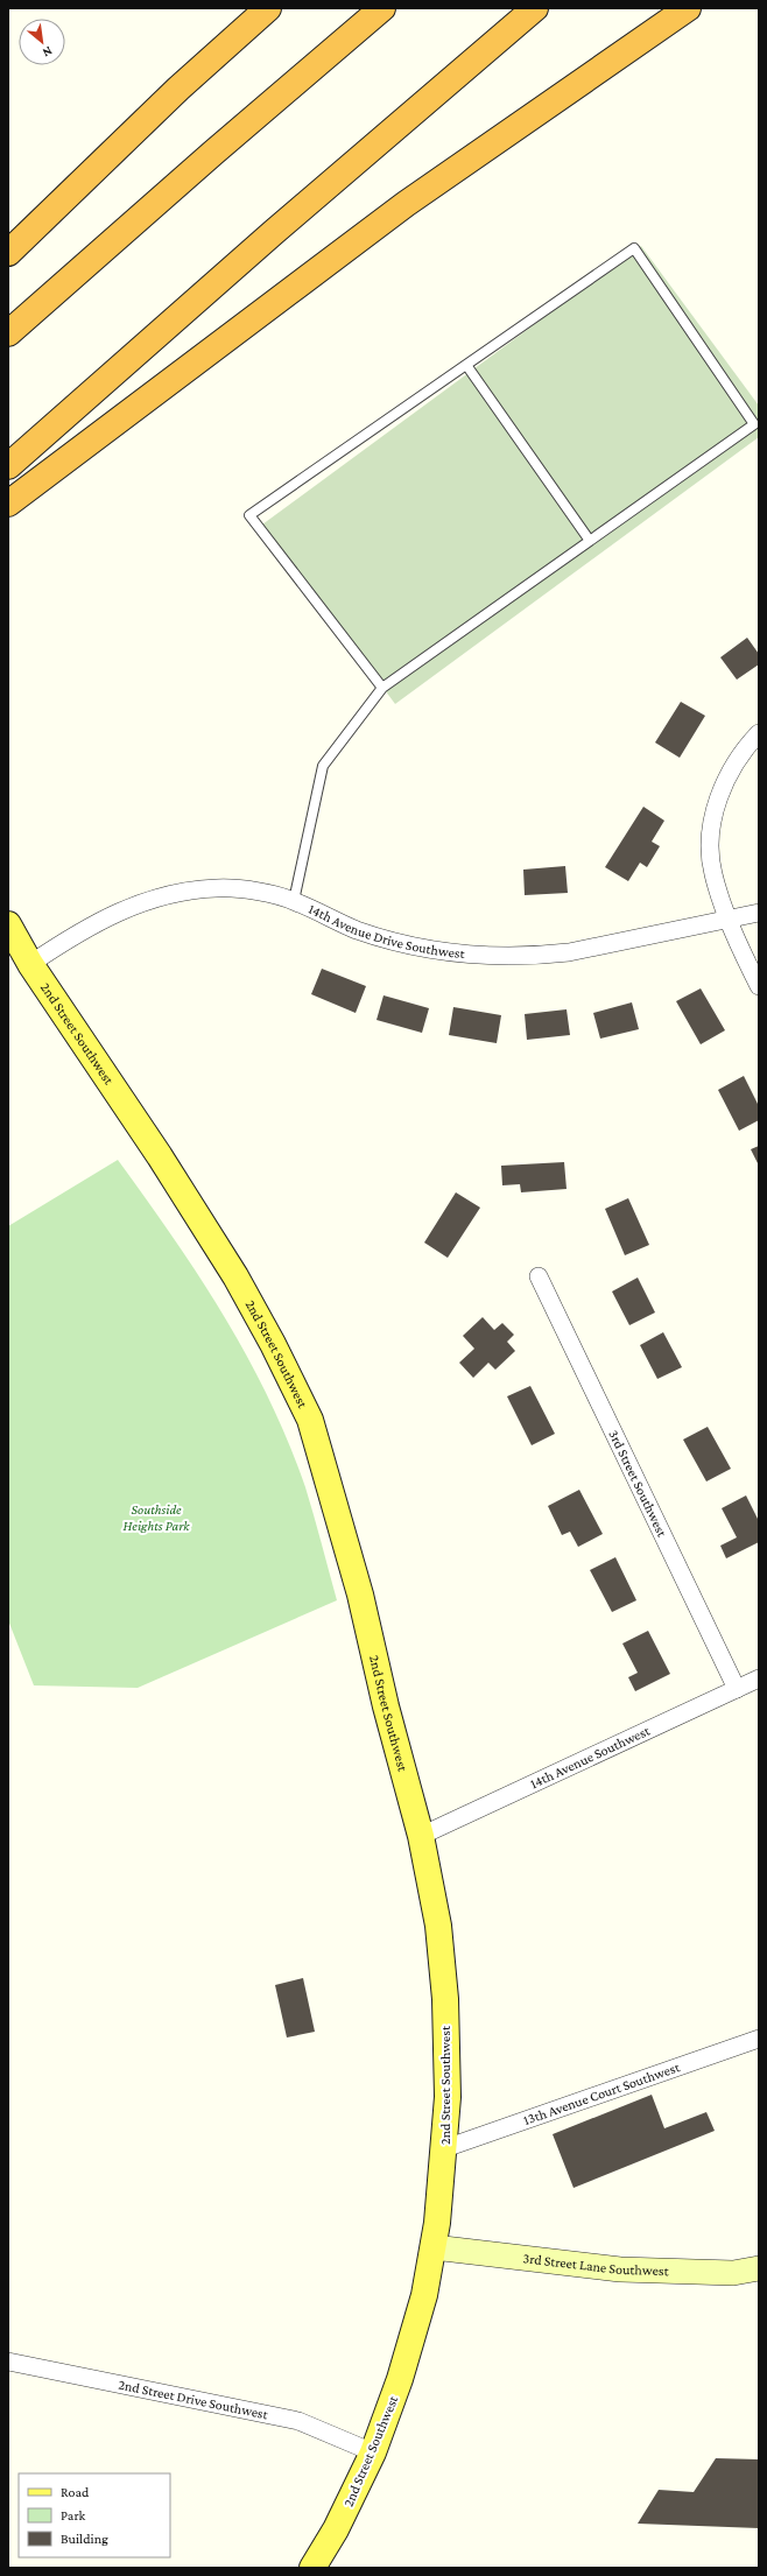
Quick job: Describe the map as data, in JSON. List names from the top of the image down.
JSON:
{
  "streets": {
    "main road": ["2nd Street Southwest", "3rd Street Lane Southwest"],
    "street": [
      "14th Avenue Drive Southwest",
      "3rd Street Southwest",
      "14th Avenue Southwest",
      "13th Avenue Court Southwest",
      "2nd Street Drive Southwest"
    ]
  },
  "crossings": [
    ["14th Avenue Drive Southwest", "2nd Street Southwest"],
    ["2nd Street Southwest", "14th Avenue Southwest"],
    ["2nd Street Southwest", "13th Avenue Court Southwest"],
    ["2nd Street Southwest", "3rd Street Lane Southwest"],
    ["2nd Street Southwest", "2nd Street Drive Southwest"],
    ["3rd Street Southwest", "14th Avenue Southwest"]
  ],
  "parks": ["Southside Heights Park"],
  "legend": ["Road", "Park", "Building"],
  "north": "bottom right"
}
